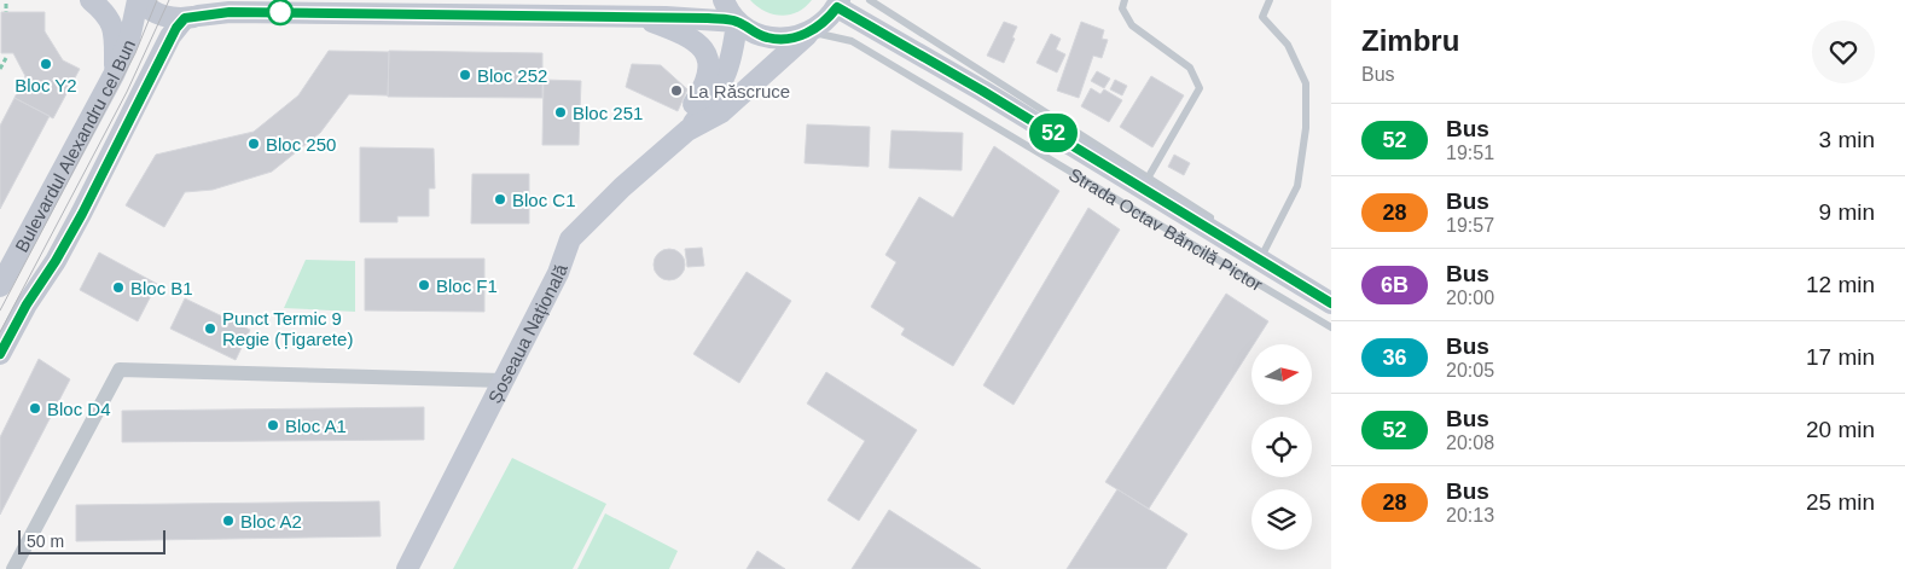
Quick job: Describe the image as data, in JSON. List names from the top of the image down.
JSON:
{
  "streets": {
    "street": ["Bulevardul Alexandru cel Bun", "Șoseaua Națională"],
    "lane": ["Strada Octav Băncilă Pictor"]
  },
  "crossings": [
    ["Strada Octav Băncilă Pictor", "Șoseaua Națională"]
  ],
  "places": [
    "Bloc Y2",
    "Bloc 252",
    "La Răscruce",
    "Bloc 251",
    "Bloc 250",
    "Bloc C1",
    "Bloc F1",
    "Bloc B1",
    "Punct Termic 9 Regie (Țigarete)",
    "Bloc D4",
    "Bloc A1",
    "Bloc A2"
  ],
  "lines": ["bus line 52"],
  "scale_bar": "50 m",
  "north": "right",
  "page": {
    "on_map": "52",
    "heading": ["Zimbru", "Bus"],
    "list": [
      {
        "mark": "52",
        "name": "Bus",
        "note": "19:51",
        "value": "3 min"
      },
      {
        "mark": "28",
        "name": "Bus",
        "note": "19:57",
        "value": "9 min"
      },
      {
        "mark": "6B",
        "name": "Bus",
        "note": "20:00",
        "value": "12 min"
      },
      {
        "mark": "36",
        "name": "Bus",
        "note": "20:05",
        "value": "17 min"
      },
      {
        "mark": "52",
        "name": "Bus",
        "note": "20:08",
        "value": "20 min"
      },
      {
        "mark": "28",
        "name": "Bus",
        "note": "20:13",
        "value": "25 min"
      }
    ],
    "scale": "50 m"
  }
}
